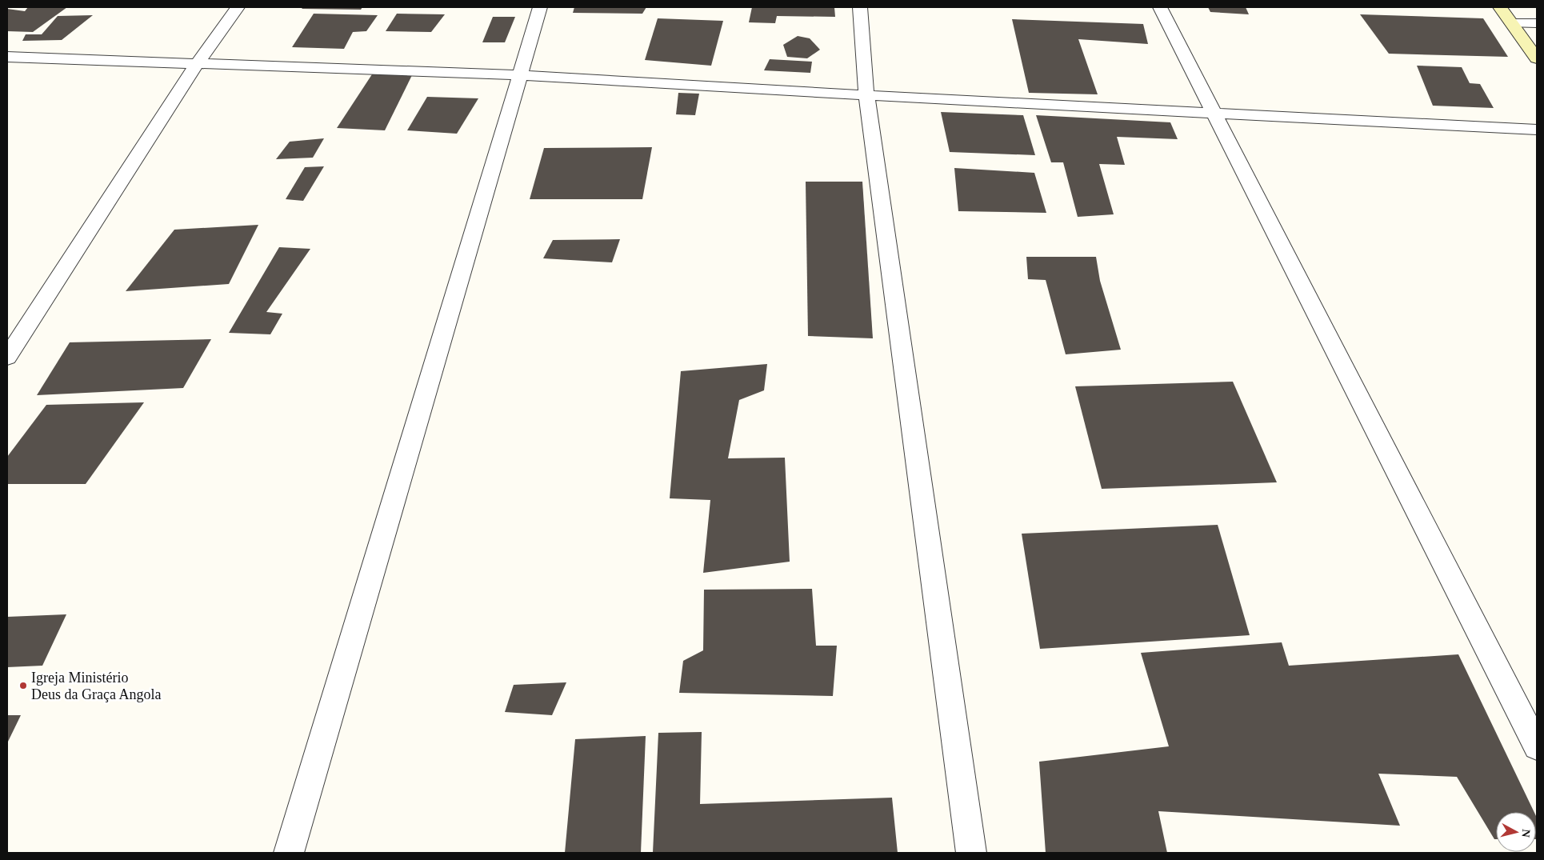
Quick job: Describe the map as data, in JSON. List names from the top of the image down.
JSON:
{
  "places": ["Igreja Ministério Deus da Graça Angola"],
  "north": "right"
}
